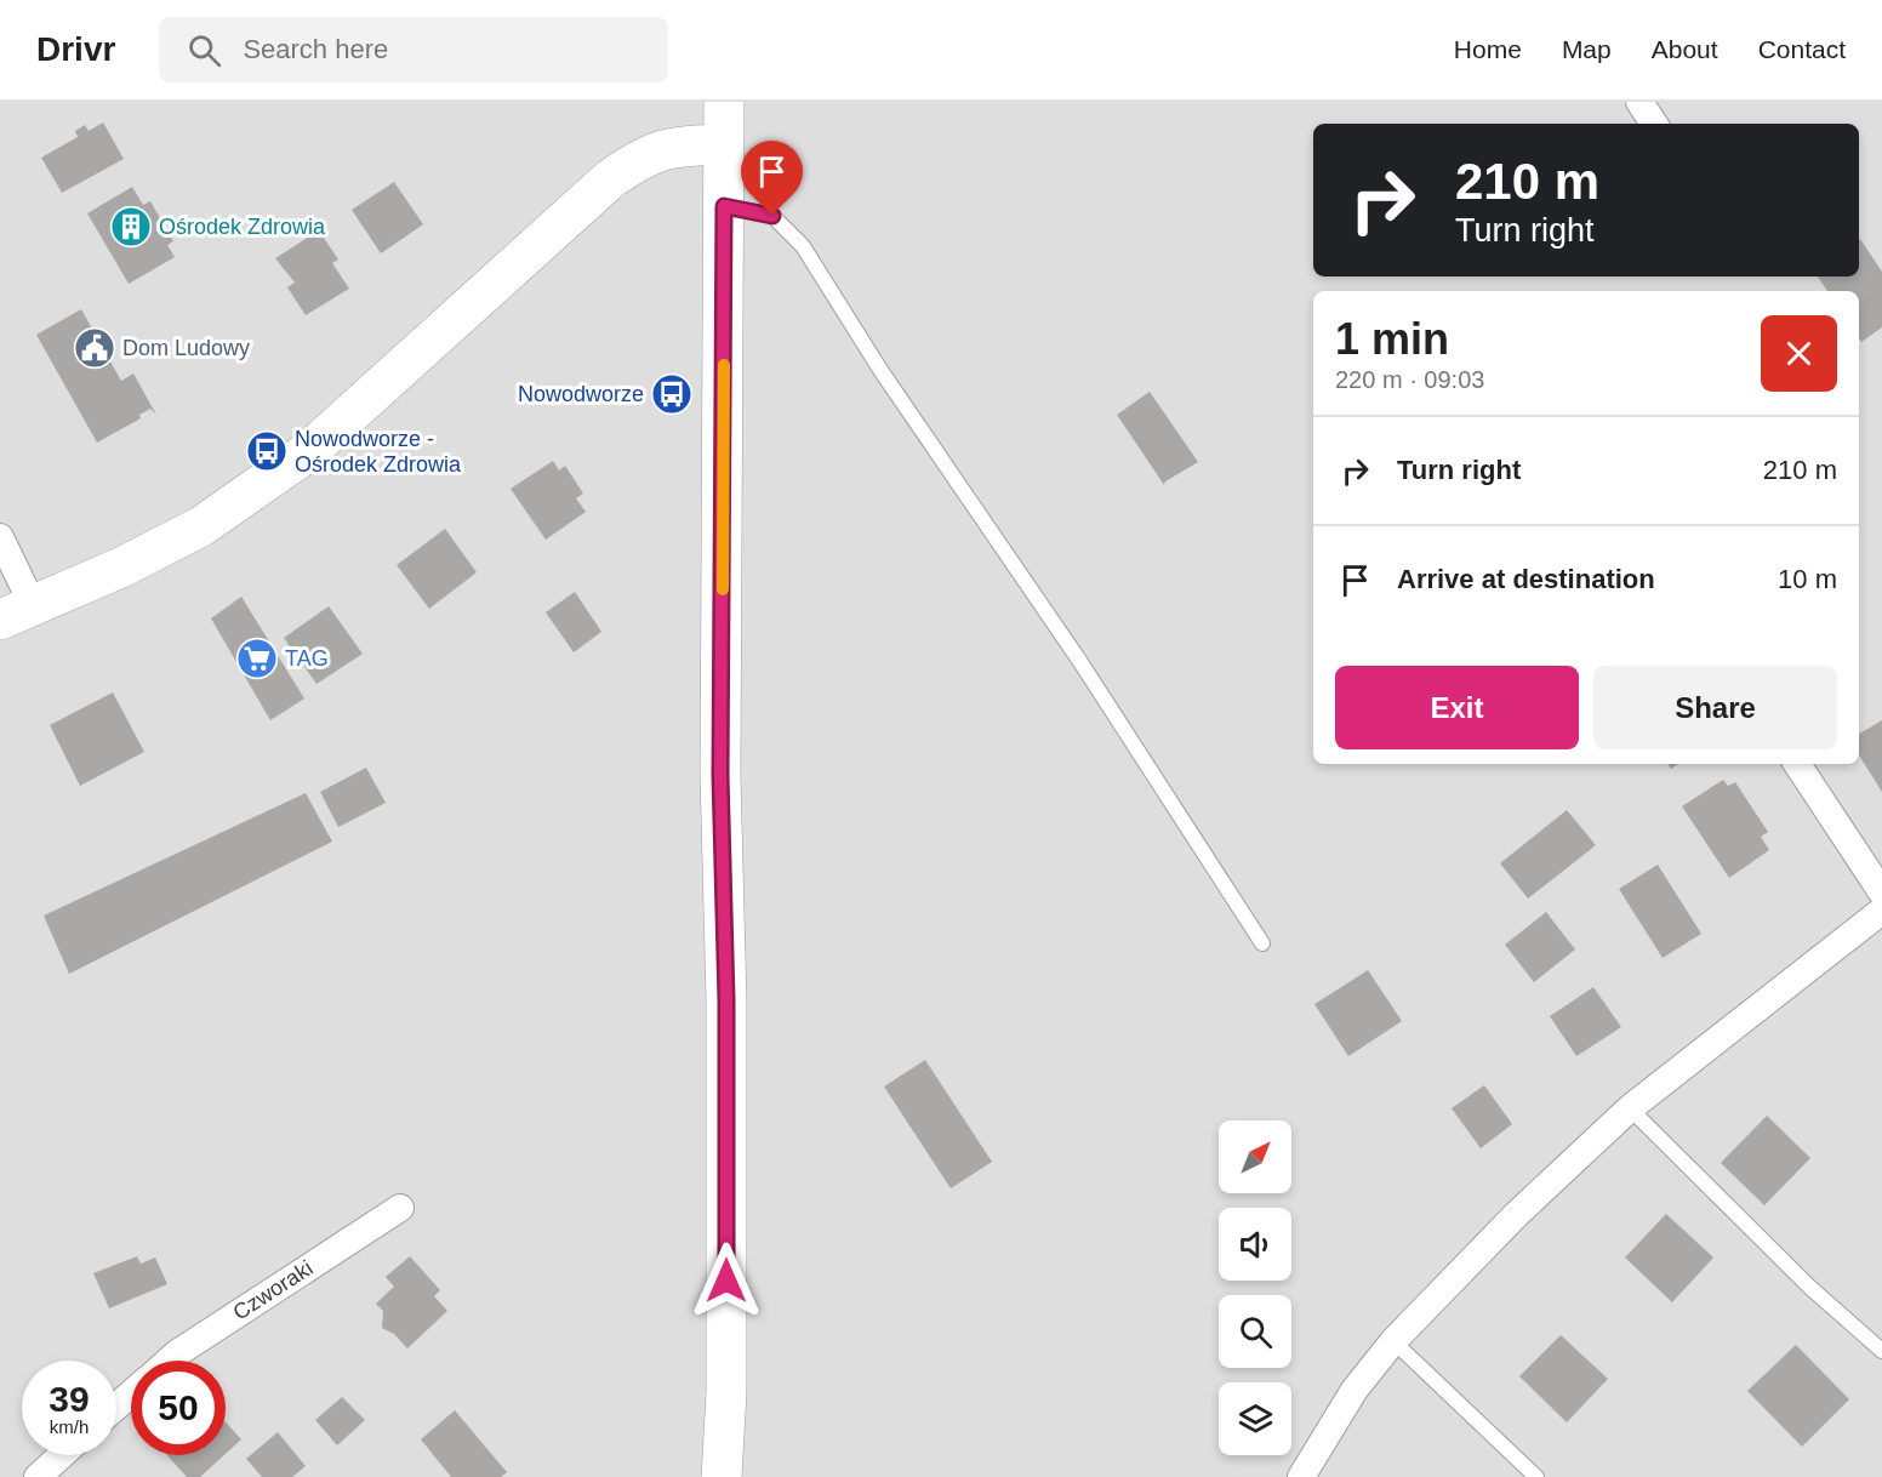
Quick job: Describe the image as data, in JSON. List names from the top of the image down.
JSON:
{
  "streets": {
    "street": ["Czworaki"]
  },
  "places": {
    "building": ["Ośrodek Zdrowia"],
    "public building": ["Dom Ludowy"],
    "bus stop": ["Nowodworze", "Nowodworze - Ośrodek Zdrowia"],
    "supermarket": ["TAG"]
  },
  "north": "top right",
  "page": {
    "header": "Drivr",
    "search": "Search here",
    "nav": [
      "Home",
      "Map",
      "About",
      "Contact"
    ],
    "turn": ["210 m", "Turn right"],
    "heading": ["1 min", "220 m · 09:03"],
    "list": [
      {
        "name": "Turn right",
        "value": "210 m"
      },
      {
        "name": "Arrive at destination",
        "value": "10 m"
      }
    ],
    "buttons": ["Exit", "Share"],
    "speed": "39 km/h",
    "limit": "50"
  }
}
